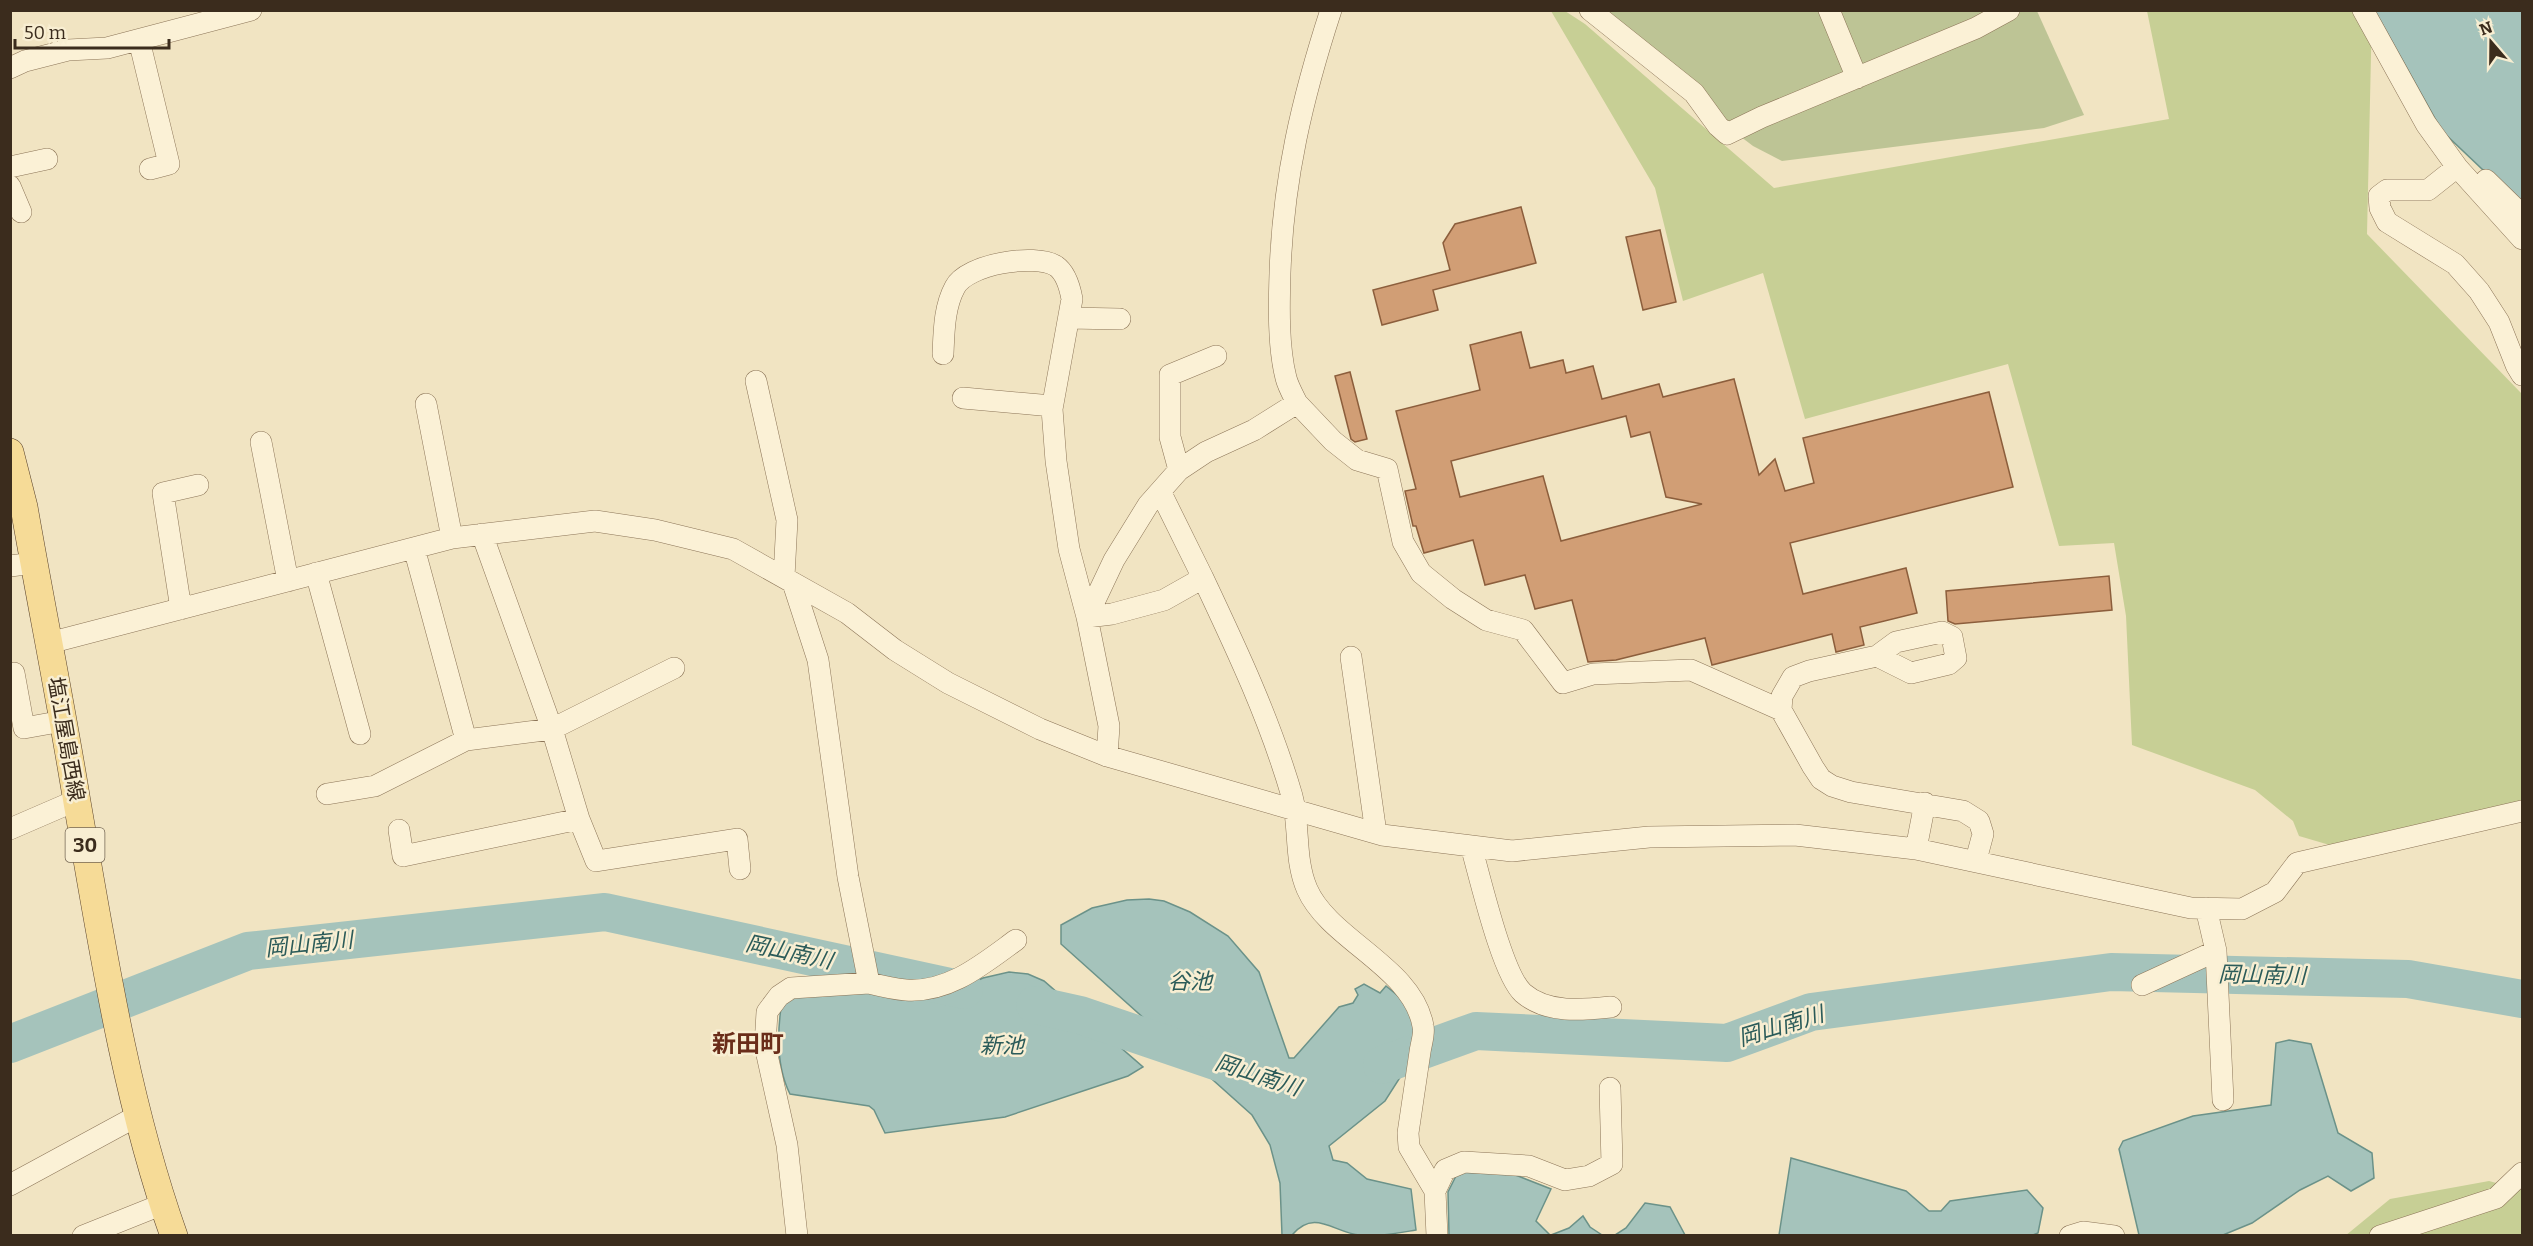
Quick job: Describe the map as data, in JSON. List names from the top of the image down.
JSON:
{
  "streets": {
    "main road": ["塩江屋島西線", "30"]
  },
  "districts": ["新田町"],
  "water": ["岡山南川", "谷池", "新池"],
  "scale_bar": "50 m",
  "north": "top"
}
